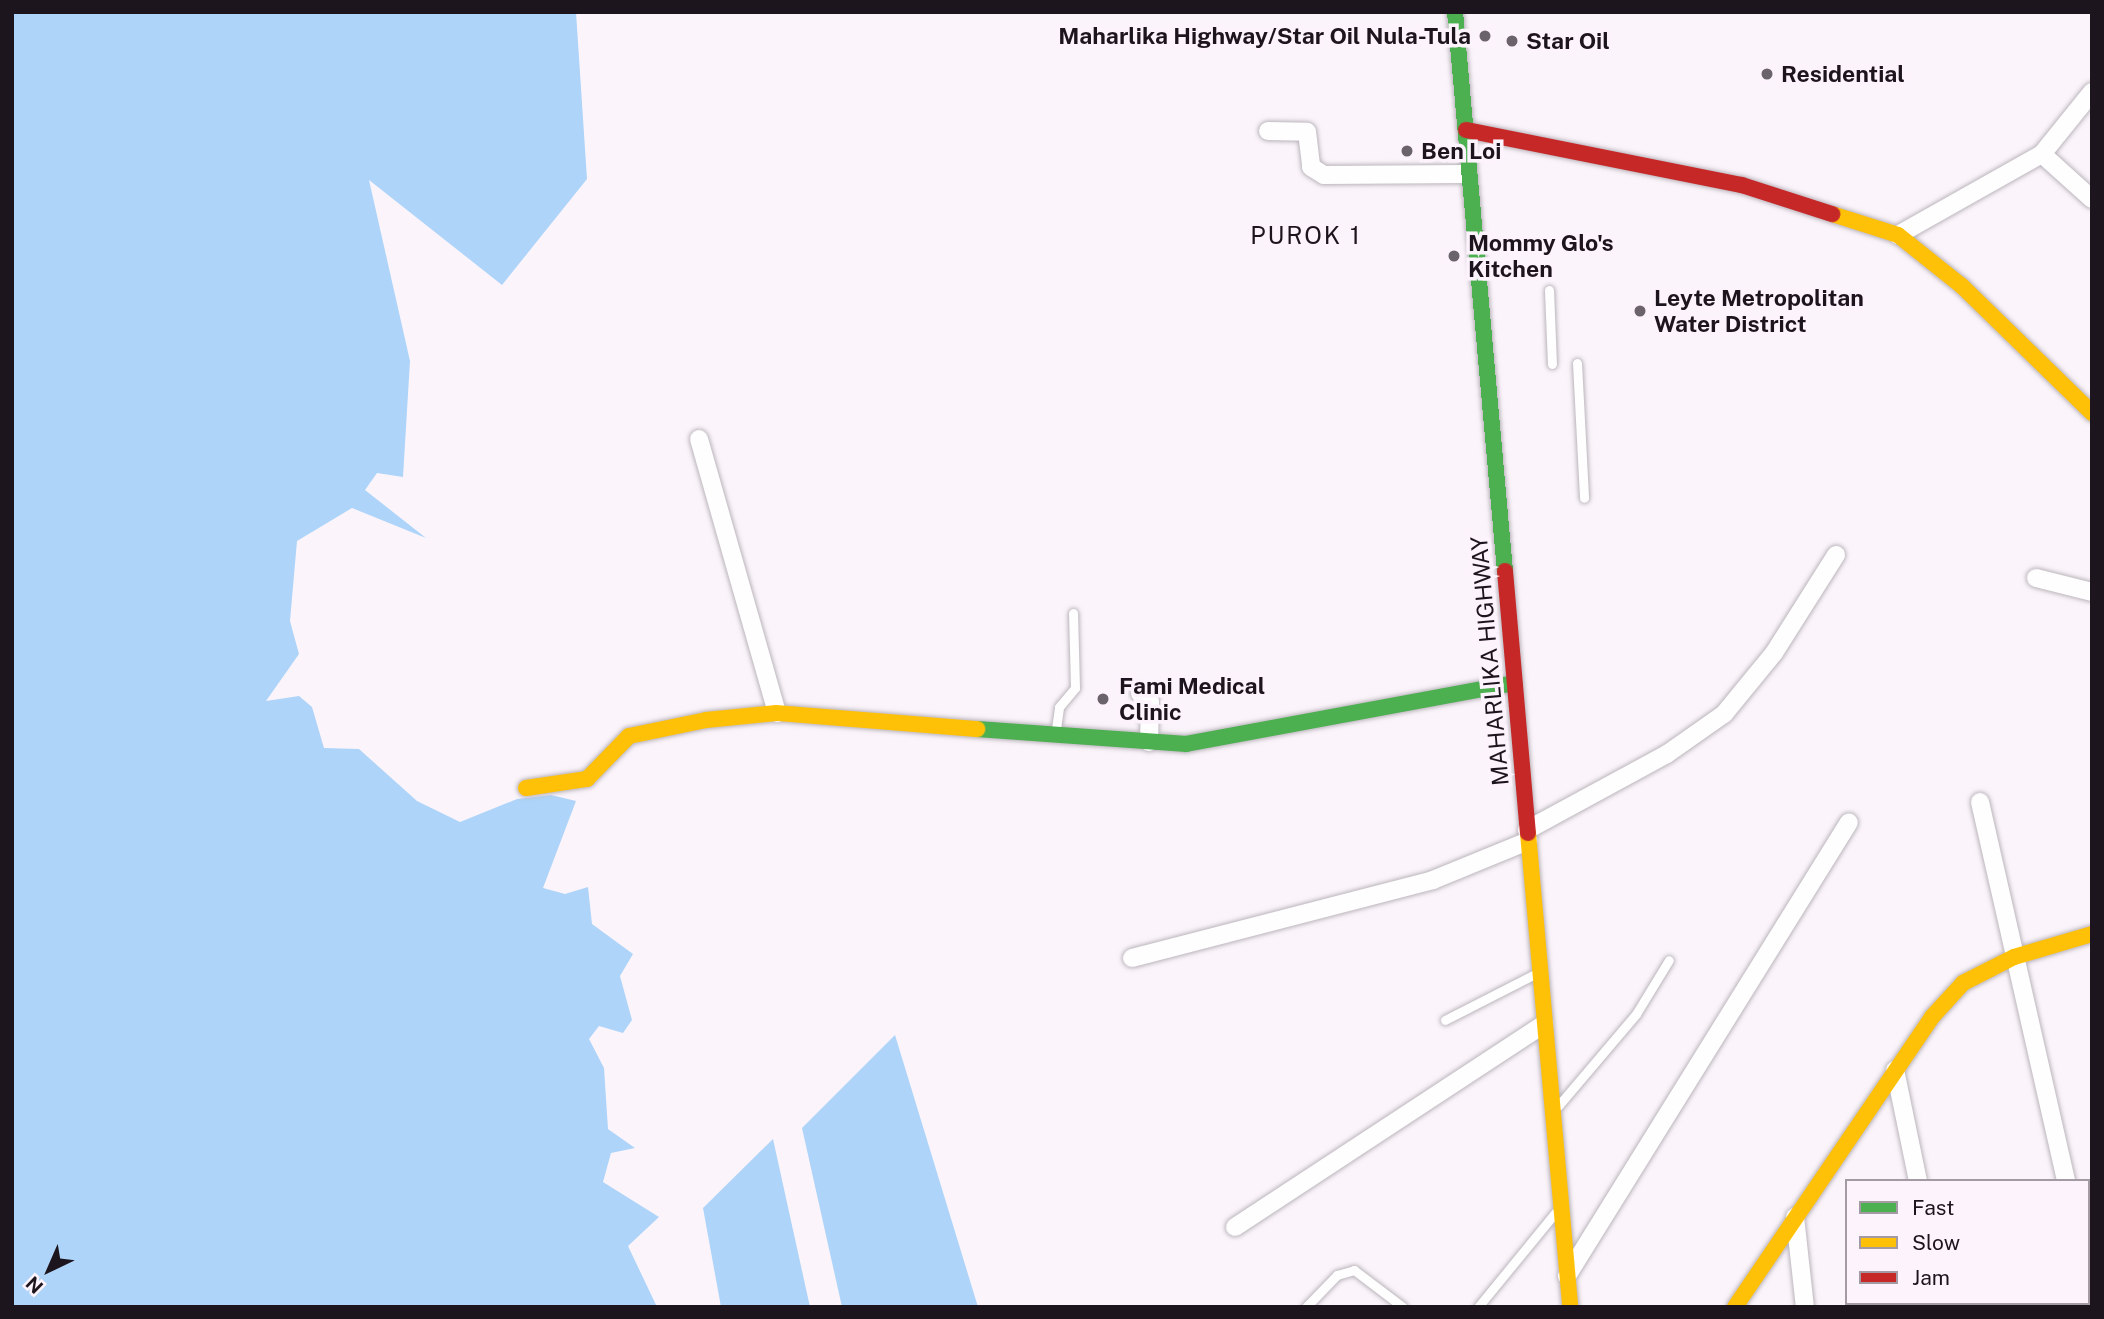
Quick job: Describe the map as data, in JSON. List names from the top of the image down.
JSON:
{
  "streets": {
    "street": ["MAHARLIKA HIGHWAY"]
  },
  "districts": ["PUROK 1"],
  "places": [
    "Maharlika Highway/Star Oil Nula-Tula",
    "Star Oil",
    "Residential",
    "Ben Loi",
    "Mommy Glo's Kitchen",
    "Leyte Metropolitan Water District",
    "Fami Medical Clinic"
  ],
  "legend": ["Fast", "Slow", "Jam"],
  "north": "bottom left"
}
